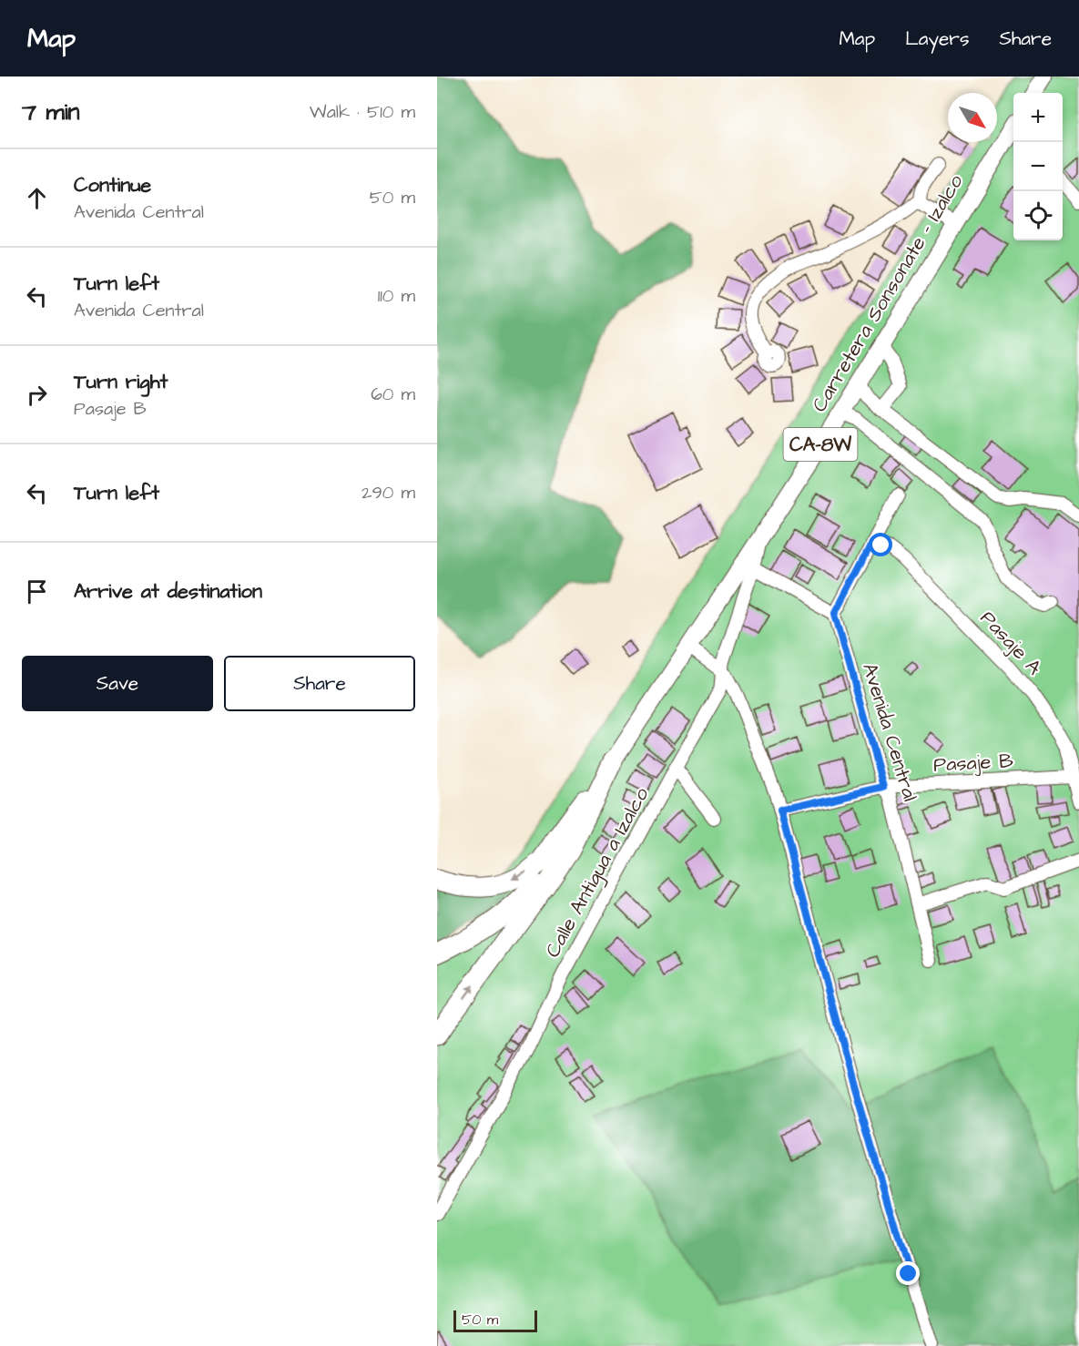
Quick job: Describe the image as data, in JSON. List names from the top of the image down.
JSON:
{
  "streets": {
    "main road": ["Carretera Sonsonate - Izalco", "CA-8W"],
    "street": [
      "Pasaje A",
      "Avenida Central",
      "Pasaje B",
      "Calle Antigua a Izalco"
    ]
  },
  "crossings": [
    ["Carretera Sonsonate - Izalco", "Calle Antigua a Izalco"],
    ["Pasaje A", "Pasaje B"],
    ["Avenida Central", "Pasaje B"]
  ],
  "scale_bar": "50 m",
  "north": "bottom right",
  "page": {
    "header": "Map",
    "nav": ["Map", "Layers", "Share"],
    "heading": ["7 min", "Walk · 510 m"],
    "map_buttons": ["+", "−"],
    "list": [
      ["Continue", "Avenida Central", "50 m"],
      ["Turn left", "Avenida Central", "110 m"],
      ["Turn right", "Pasaje B", "60 m"],
      ["Turn left", "290 m"],
      "Arrive at destination"
    ],
    "buttons": ["Save", "Share"],
    "scale": "50 m"
  }
}
